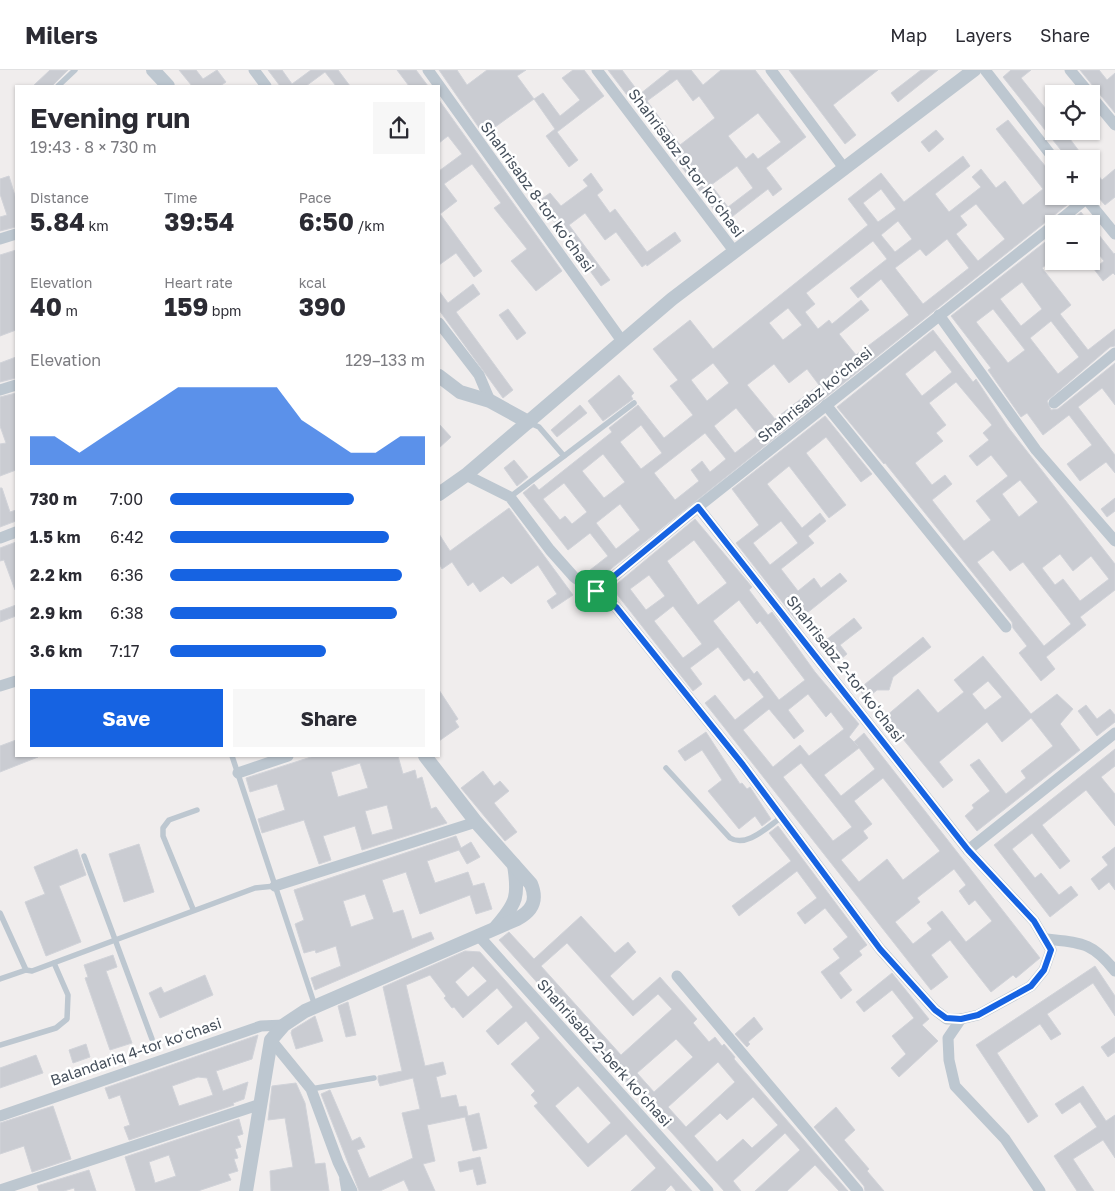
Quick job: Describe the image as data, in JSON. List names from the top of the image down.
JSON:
{
  "streets": {
    "street": [
      "Shahrisabz 9-tor koʻchasi",
      "Shahrisabz 8-tor koʻchasi",
      "Shahrisabz koʻchasi",
      "Shahrisabz 2-tor koʻchasi",
      "Balandariq 4-tor koʻchasi",
      "Shahrisabz 2-berk koʻchasi"
    ]
  },
  "crossings": [
    ["Shahrisabz koʻchasi", "Shahrisabz 2-tor koʻchasi"],
    ["Balandariq 4-tor koʻchasi", "Shahrisabz 2-berk koʻchasi"]
  ],
  "page": {
    "header": "Milers",
    "nav": ["Map", "Layers", "Share"],
    "map_buttons": ["+", "−"],
    "heading": ["Evening run", "19:43 · 8 × 730 m"],
    "stats": [
      ["Distance", "5.84 km"],
      ["Time", "39:54"],
      ["Pace", "6:50 /km"],
      ["Elevation", "40 m"],
      ["Heart rate", "159 bpm"],
      ["kcal", "390"]
    ],
    "chart": ["Elevation", "129–133 m"],
    "list": [
      {
        "name": "730 m",
        "note": "7:00"
      },
      {
        "name": "1.5 km",
        "note": "6:42"
      },
      {
        "name": "2.2 km",
        "note": "6:36"
      },
      {
        "name": "2.9 km",
        "note": "6:38"
      },
      {
        "name": "3.6 km",
        "note": "7:17"
      }
    ],
    "buttons": ["Save", "Share"]
  }
}
